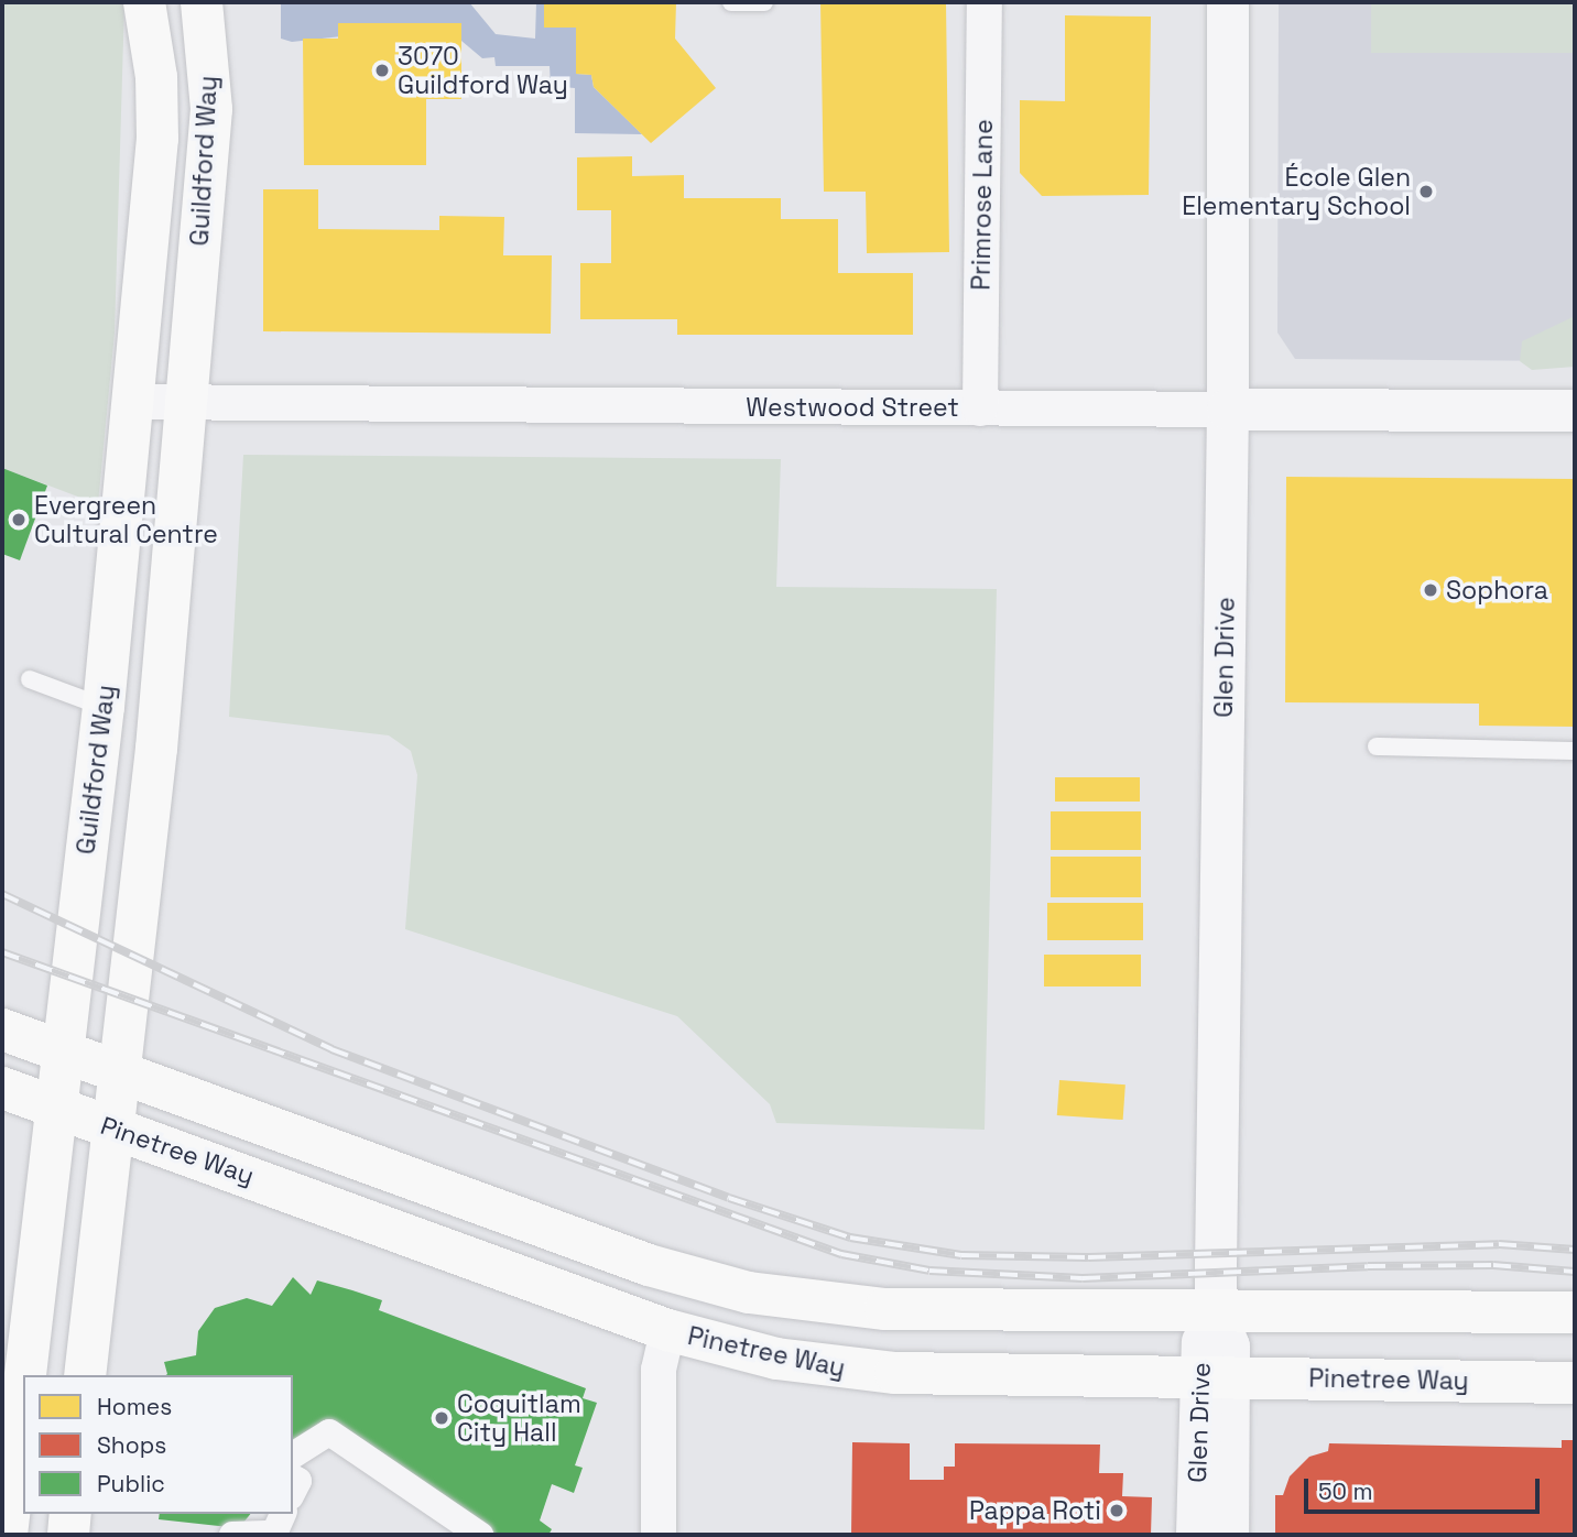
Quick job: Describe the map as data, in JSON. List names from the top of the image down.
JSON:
{
  "streets": {
    "main road": ["Guildford Way", "Pinetree Way"],
    "street": ["Primrose Lane", "Westwood Street", "Glen Drive"]
  },
  "crossings": [
    ["Guildford Way", "Westwood Street"],
    ["Guildford Way", "Pinetree Way"],
    ["Primrose Lane", "Westwood Street"],
    ["Westwood Street", "Glen Drive"],
    ["Glen Drive", "Pinetree Way"]
  ],
  "places": [
    "3070 Guildford Way",
    "École Glen Elementary School",
    "Evergreen Cultural Centre",
    "Sophora",
    "Coquitlam City Hall",
    "Pappa Roti"
  ],
  "legend": ["Homes", "Shops", "Public"],
  "scale_bar": "50 m"
}
